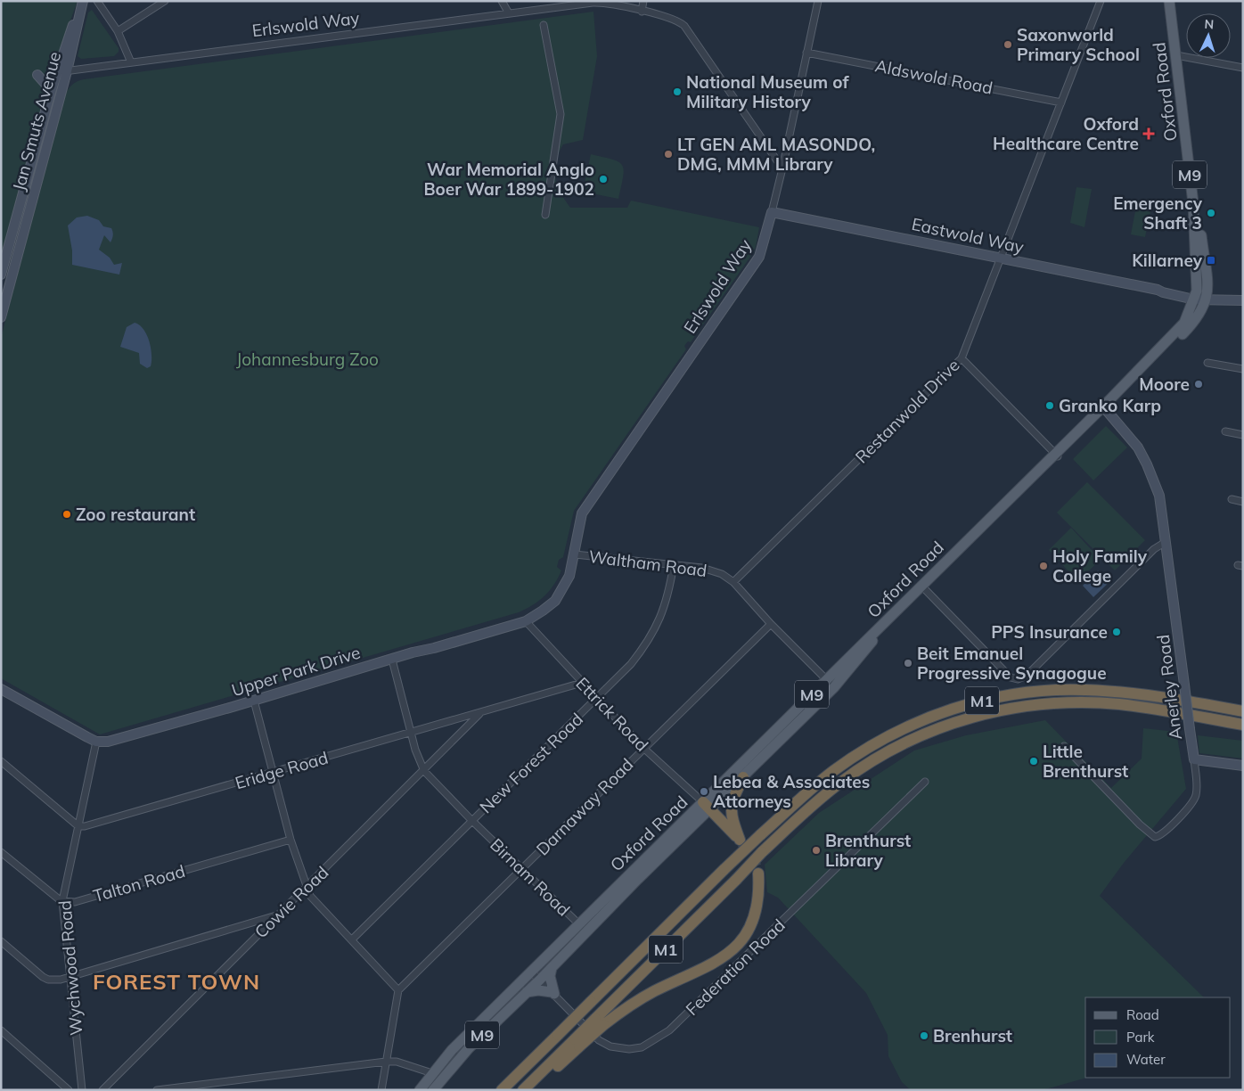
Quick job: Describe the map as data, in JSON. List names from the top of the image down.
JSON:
{
  "streets": {
    "highway": ["M1"],
    "main road": [
      "Erlswold Way",
      "Oxford Road",
      "Jan Smuts Avenue",
      "M9",
      "Eastwold Way",
      "Upper Park Drive",
      "Anerley Road"
    ],
    "street": [
      "Aldswold Road",
      "Restanwold Drive",
      "Waltham Road",
      "Ettrick Road",
      "New Forest Road",
      "Eridge Road",
      "Darnaway Road",
      "Birnam Road",
      "Talton Road",
      "Cowie Road",
      "Federation Road",
      "Wychwood Road"
    ]
  },
  "crossings": [
    ["Erlswold Way", "Jan Smuts Avenue"],
    ["Erlswold Way", "Eastwold Way"],
    ["Erlswold Way", "Waltham Road"],
    ["Erlswold Way", "Upper Park Drive"],
    ["Aldswold Road", "Restanwold Drive"],
    ["Oxford Road", "Eastwold Way"],
    ["Oxford Road", "Waltham Road"],
    ["Oxford Road", "Anerley Road"],
    ["Oxford Road", "Ettrick Road"],
    ["Oxford Road", "Birnam Road"],
    ["Oxford Road", "Federation Road"],
    ["Eastwold Way", "Restanwold Drive"],
    ["Restanwold Drive", "Waltham Road"],
    ["Waltham Road", "Upper Park Drive"],
    ["Waltham Road", "New Forest Road"],
    ["Waltham Road", "Darnaway Road"],
    ["Upper Park Drive", "Ettrick Road"],
    ["Upper Park Drive", "Birnam Road"],
    ["Upper Park Drive", "Wychwood Road"],
    ["Ettrick Road", "New Forest Road"],
    ["Ettrick Road", "Eridge Road"],
    ["Ettrick Road", "Darnaway Road"],
    ["New Forest Road", "Birnam Road"],
    ["Eridge Road", "Birnam Road"],
    ["Eridge Road", "Cowie Road"],
    ["Eridge Road", "Wychwood Road"],
    ["Darnaway Road", "Birnam Road"],
    ["Birnam Road", "Cowie Road"],
    ["Talton Road", "Wychwood Road"]
  ],
  "districts": ["FOREST TOWN"],
  "parks": ["Johannesburg Zoo"],
  "places": {
    "other": [
      "Saxonworld Primary School",
      "National Museum of Military History",
      "LT GEN AML MASONDO, DMG, MMM Library",
      "War Memorial Anglo Boer War 1899-1902",
      "Emergency Shaft 3",
      "Moore",
      "Granko Karp",
      "Zoo restaurant",
      "Holy Family College",
      "PPS Insurance",
      "Beit Emanuel Progressive Synagogue",
      "Little Brenthurst",
      "Lebea & Associates Attorneys",
      "Brenthurst Library",
      "Brenhurst"
    ],
    "health": ["Oxford Healthcare Centre"],
    "transit": ["Killarney"]
  },
  "legend": ["Road", "Park", "Water"],
  "north": "top"
}
